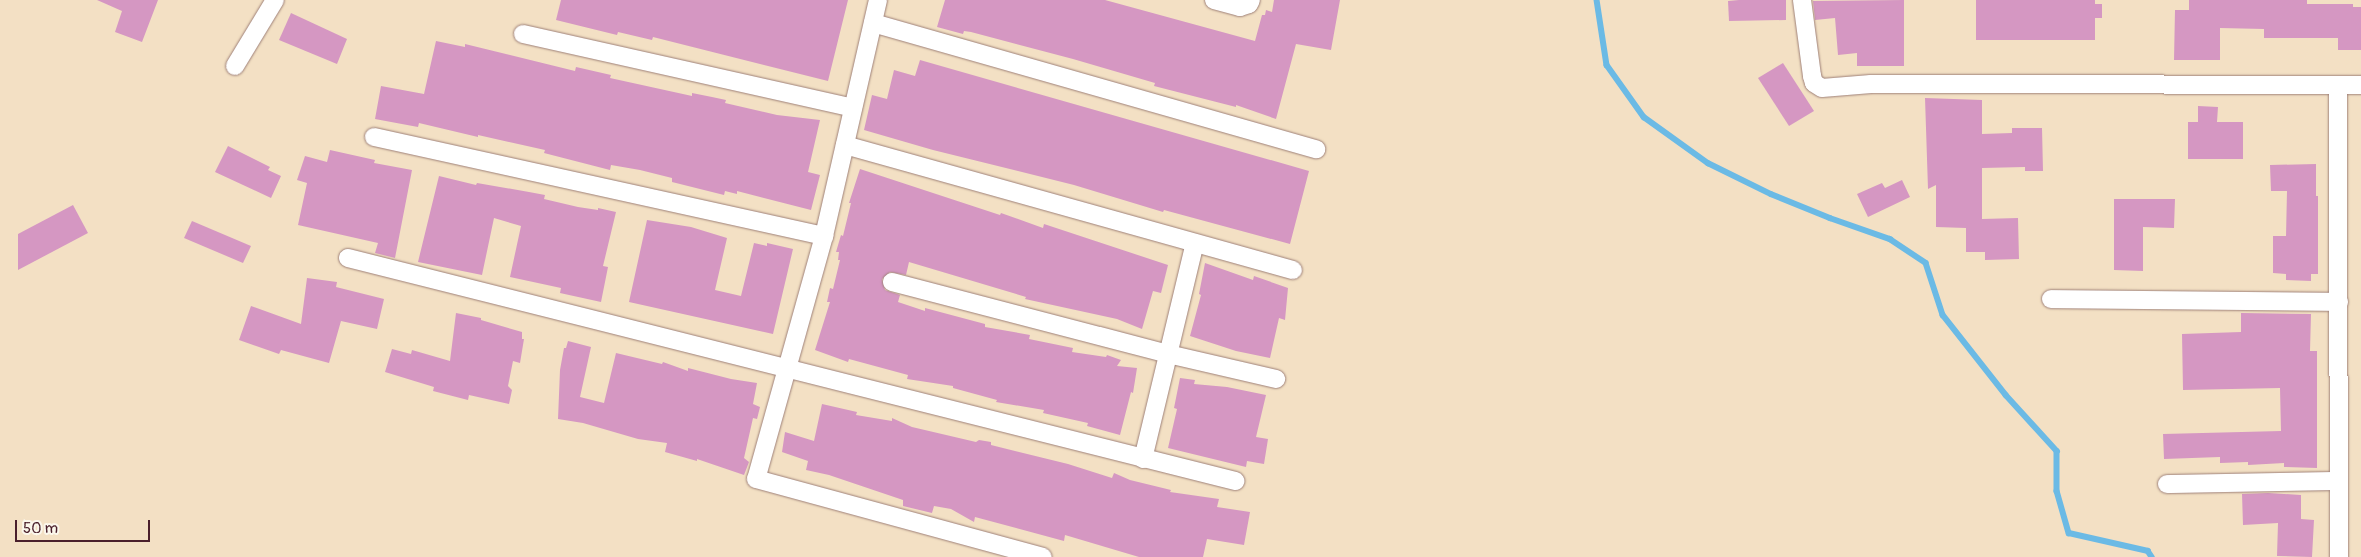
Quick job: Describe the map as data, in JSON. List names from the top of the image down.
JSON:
{
  "scale_bar": "50 m"
}
